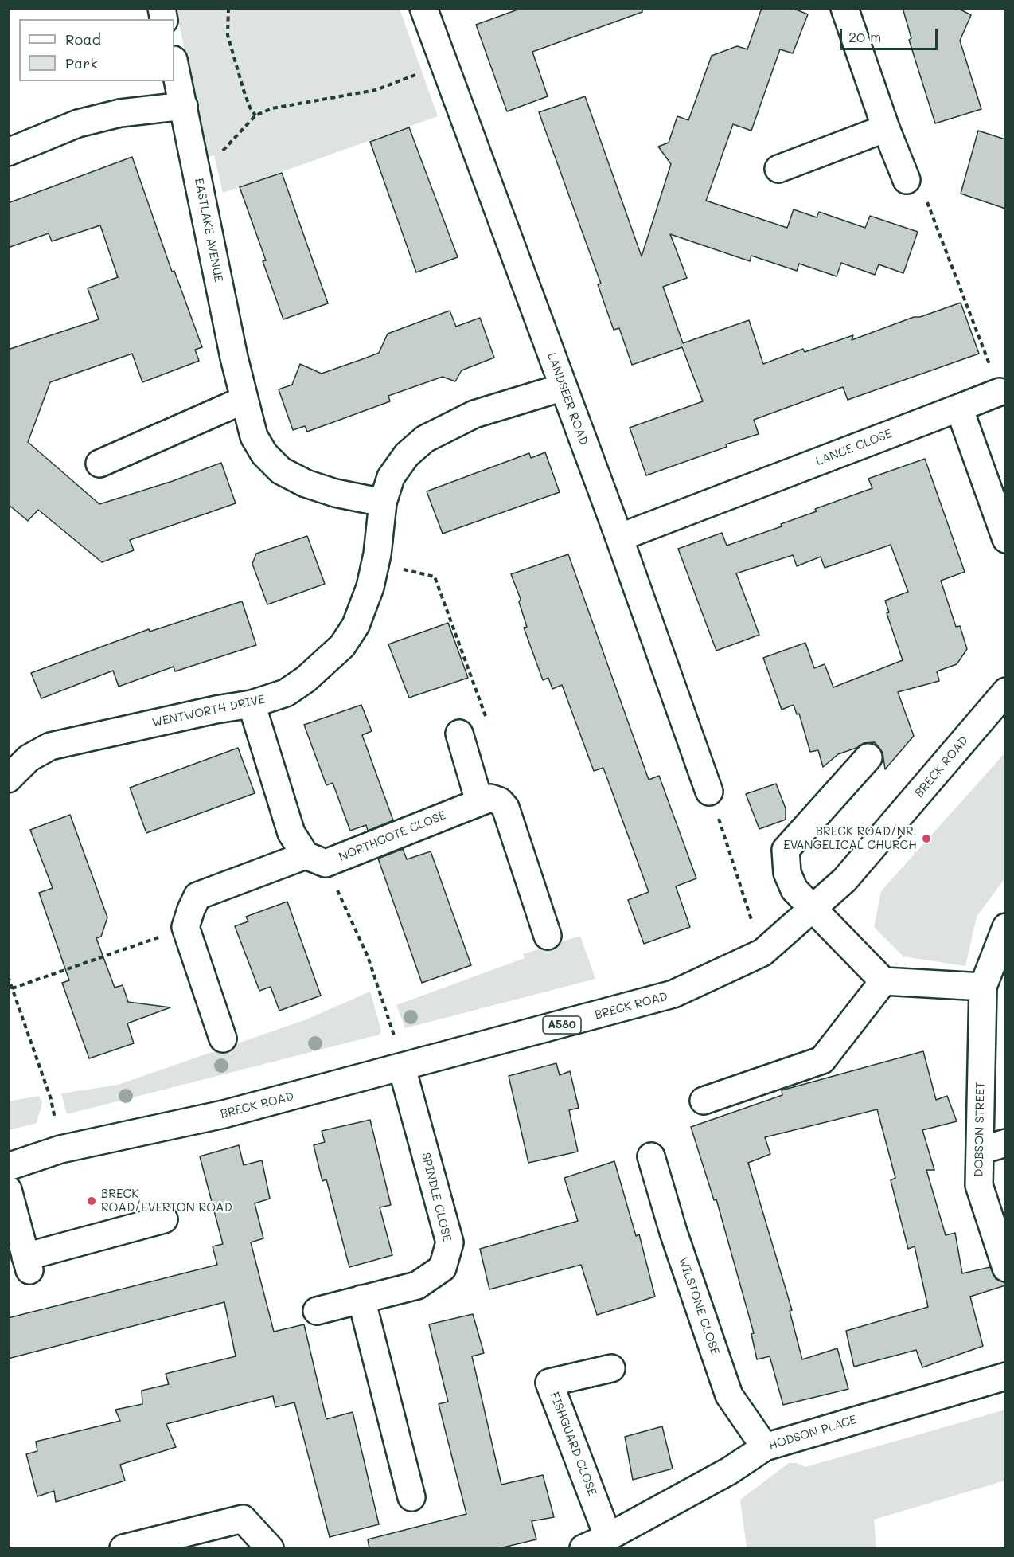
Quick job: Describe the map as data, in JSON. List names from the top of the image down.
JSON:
{
  "streets": {
    "street": [
      "EASTLAKE AVENUE",
      "LANDSEER ROAD",
      "LANCE CLOSE",
      "WENTWORTH DRIVE",
      "BRECK ROAD",
      "NORTHCOTE CLOSE",
      "A580",
      "DOBSON STREET",
      "SPINDLE CLOSE",
      "WILSTONE CLOSE",
      "HODSON PLACE",
      "FISHGUARD CLOSE"
    ]
  },
  "crossings": [
    ["EASTLAKE AVENUE", "WENTWORTH DRIVE"],
    ["LANDSEER ROAD", "LANCE CLOSE"],
    ["LANDSEER ROAD", "WENTWORTH DRIVE"],
    ["BRECK ROAD", "SPINDLE CLOSE"],
    ["WILSTONE CLOSE", "HODSON PLACE"],
    ["HODSON PLACE", "FISHGUARD CLOSE"]
  ],
  "places": ["BRECK ROAD/NR. EVANGELICAL CHURCH", "BRECK ROAD/EVERTON ROAD"],
  "legend": ["Road", "Park"],
  "scale_bar": "20 m"
}
